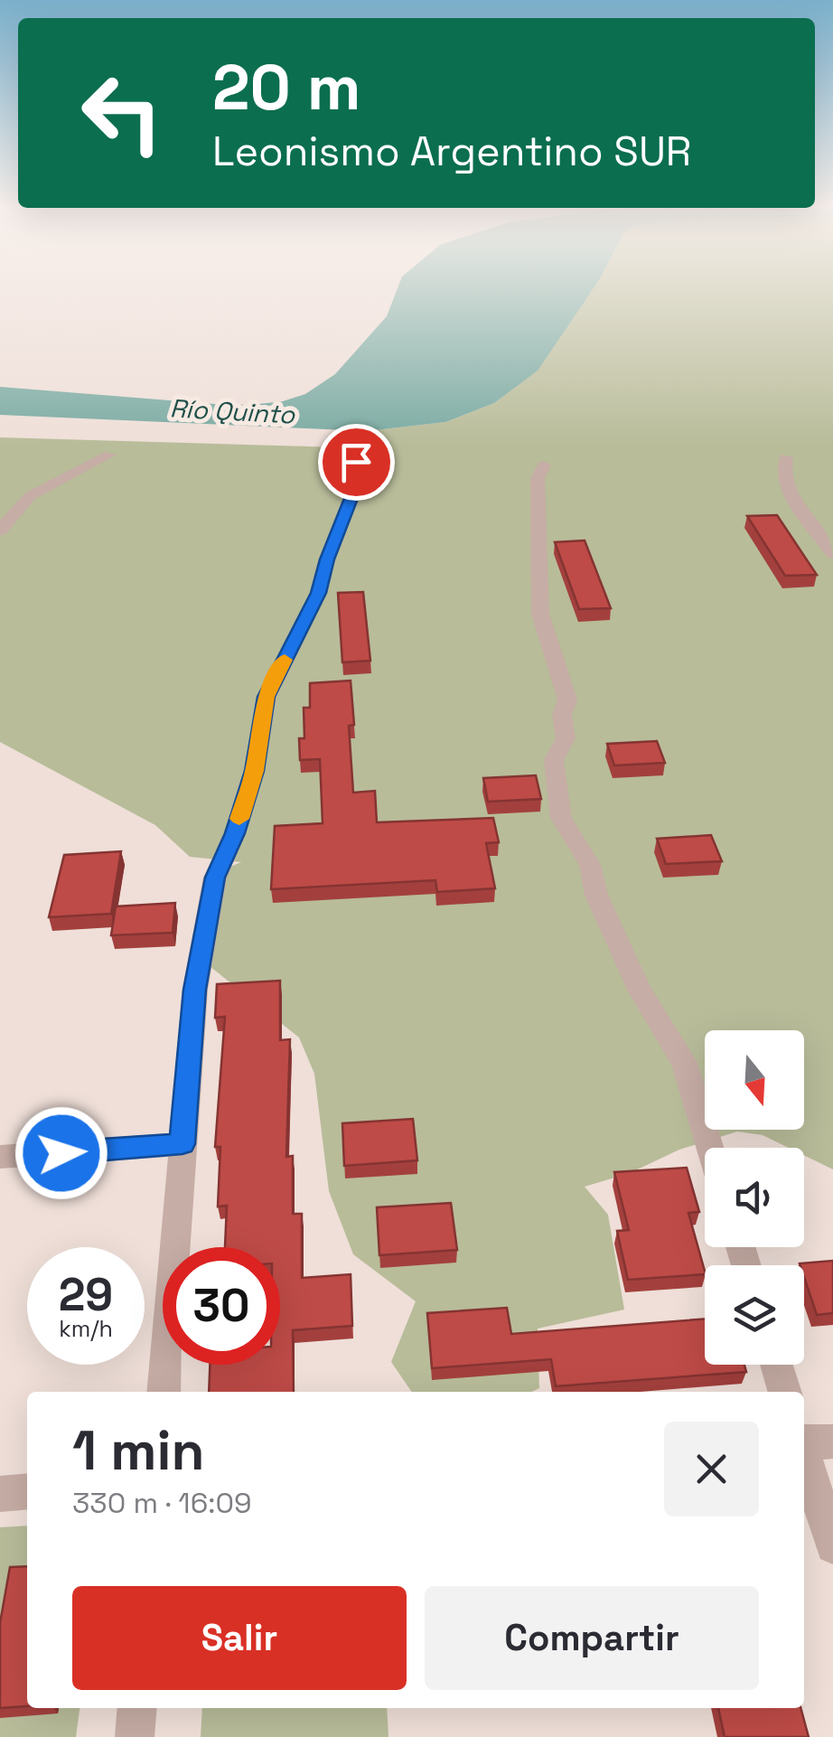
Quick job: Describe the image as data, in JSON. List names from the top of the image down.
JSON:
{
  "water": ["Río Quinto"],
  "north": "bottom",
  "page": {
    "turn": ["20 m", "Leonismo Argentino SUR"],
    "speed": "29 km/h",
    "limit": "30",
    "heading": ["1 min", "330 m · 16:09"],
    "buttons": ["Salir", "Compartir"]
  }
}
